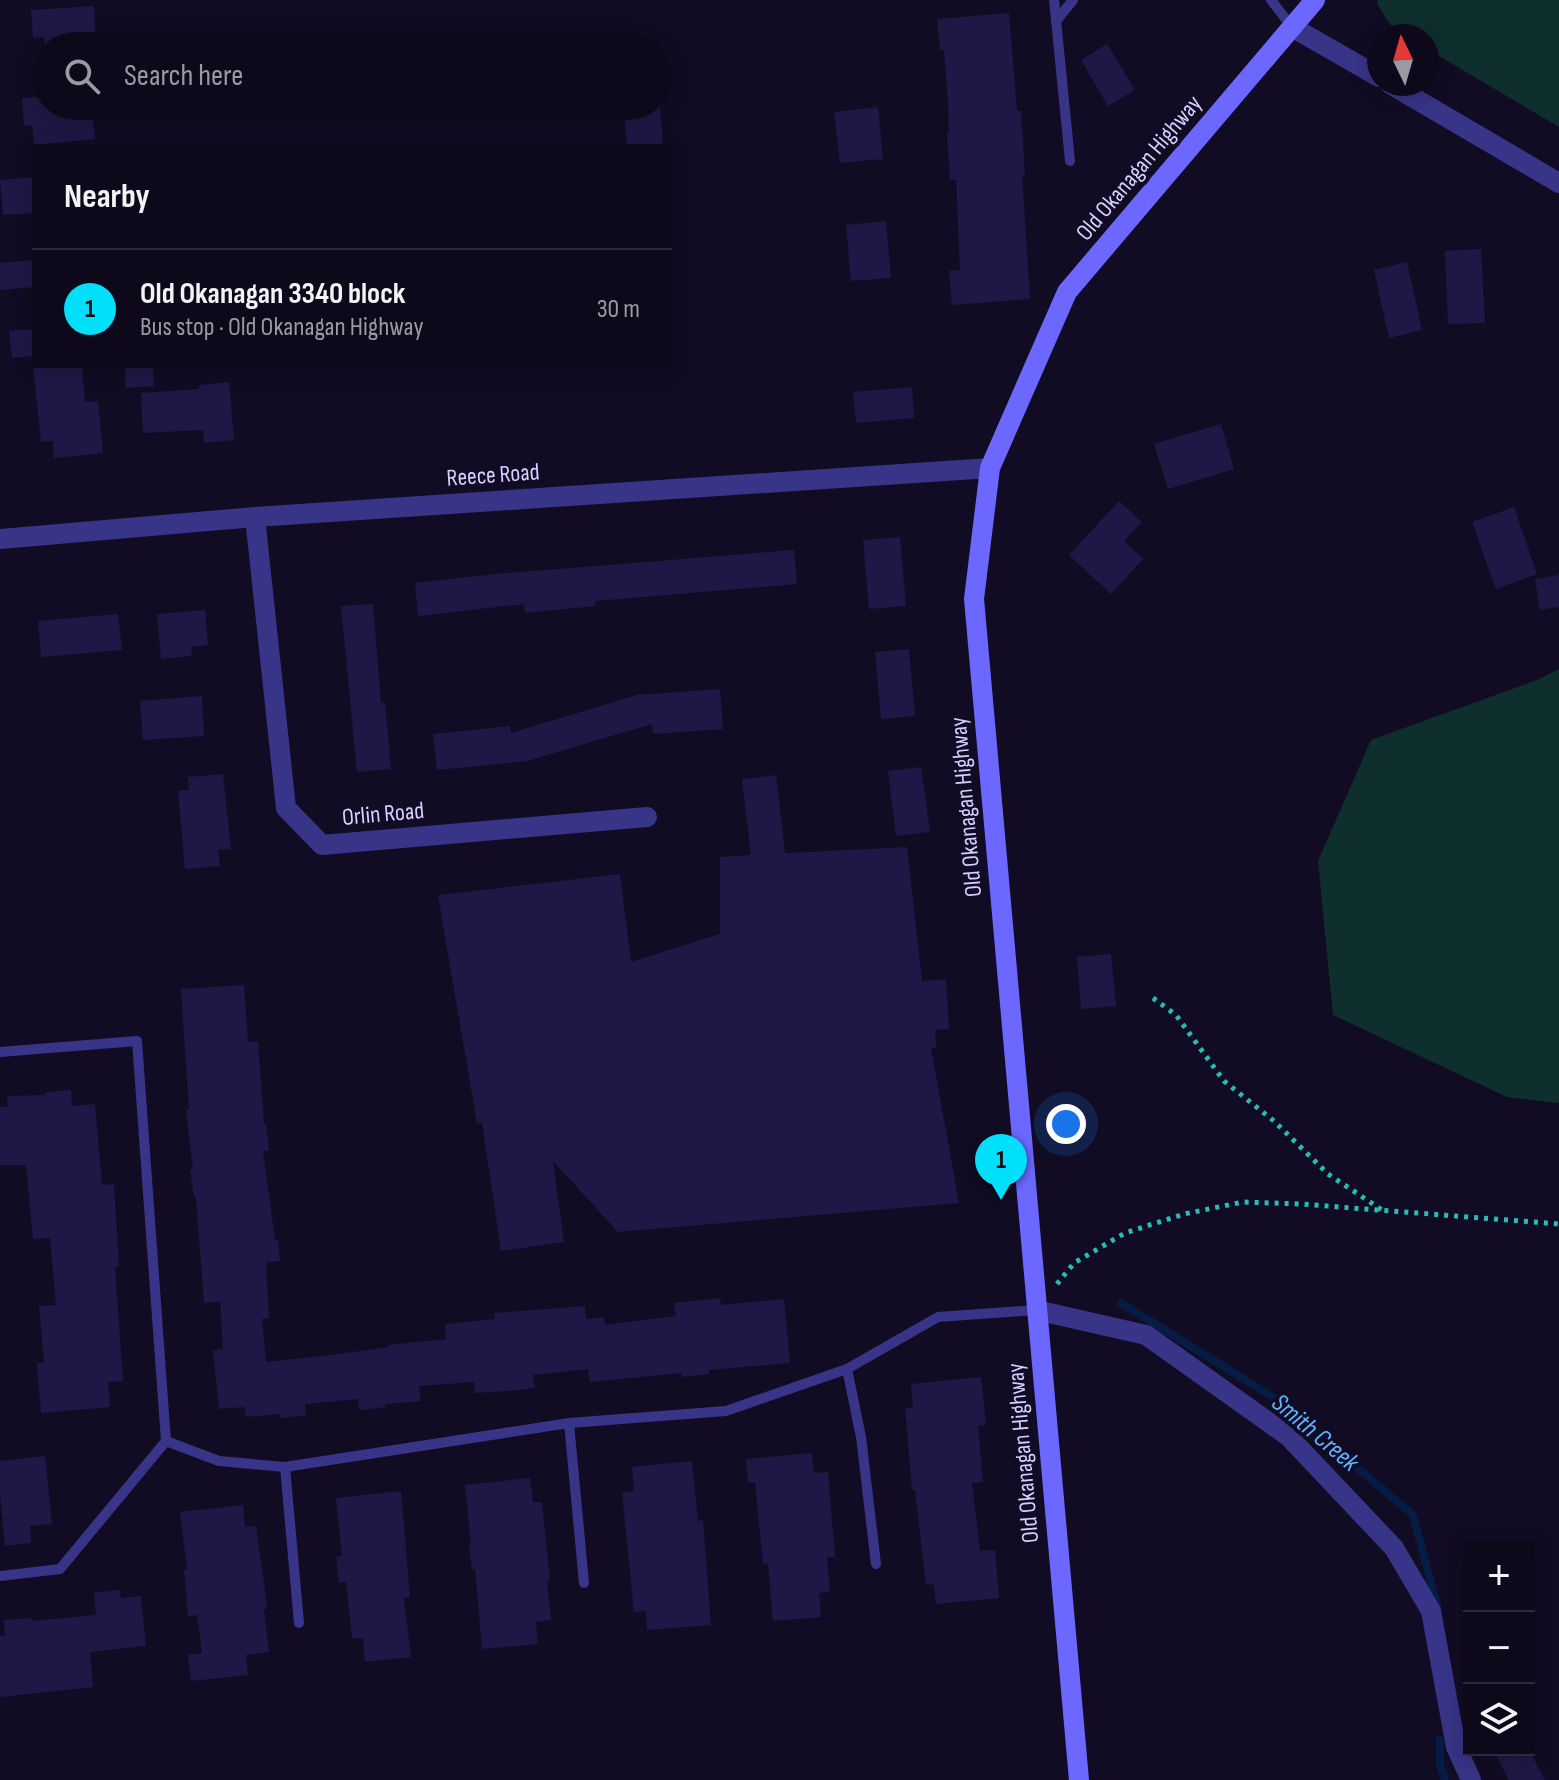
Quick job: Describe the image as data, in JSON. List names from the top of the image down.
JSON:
{
  "streets": {
    "main road": ["Old Okanagan Highway"],
    "street": ["Reece Road", "Orlin Road"]
  },
  "crossings": [
    ["Old Okanagan Highway", "Reece Road"],
    ["Reece Road", "Orlin Road"]
  ],
  "water": ["Smith Creek"],
  "north": "top",
  "page": {
    "search": "Search here",
    "heading": "Nearby",
    "list": [
      {
        "mark": "1",
        "name": "Old Okanagan 3340 block",
        "note": "Bus stop · Old Okanagan Highway",
        "value": "30 m"
      }
    ],
    "pins": "1",
    "map_buttons": ["+", "−"]
  }
}
